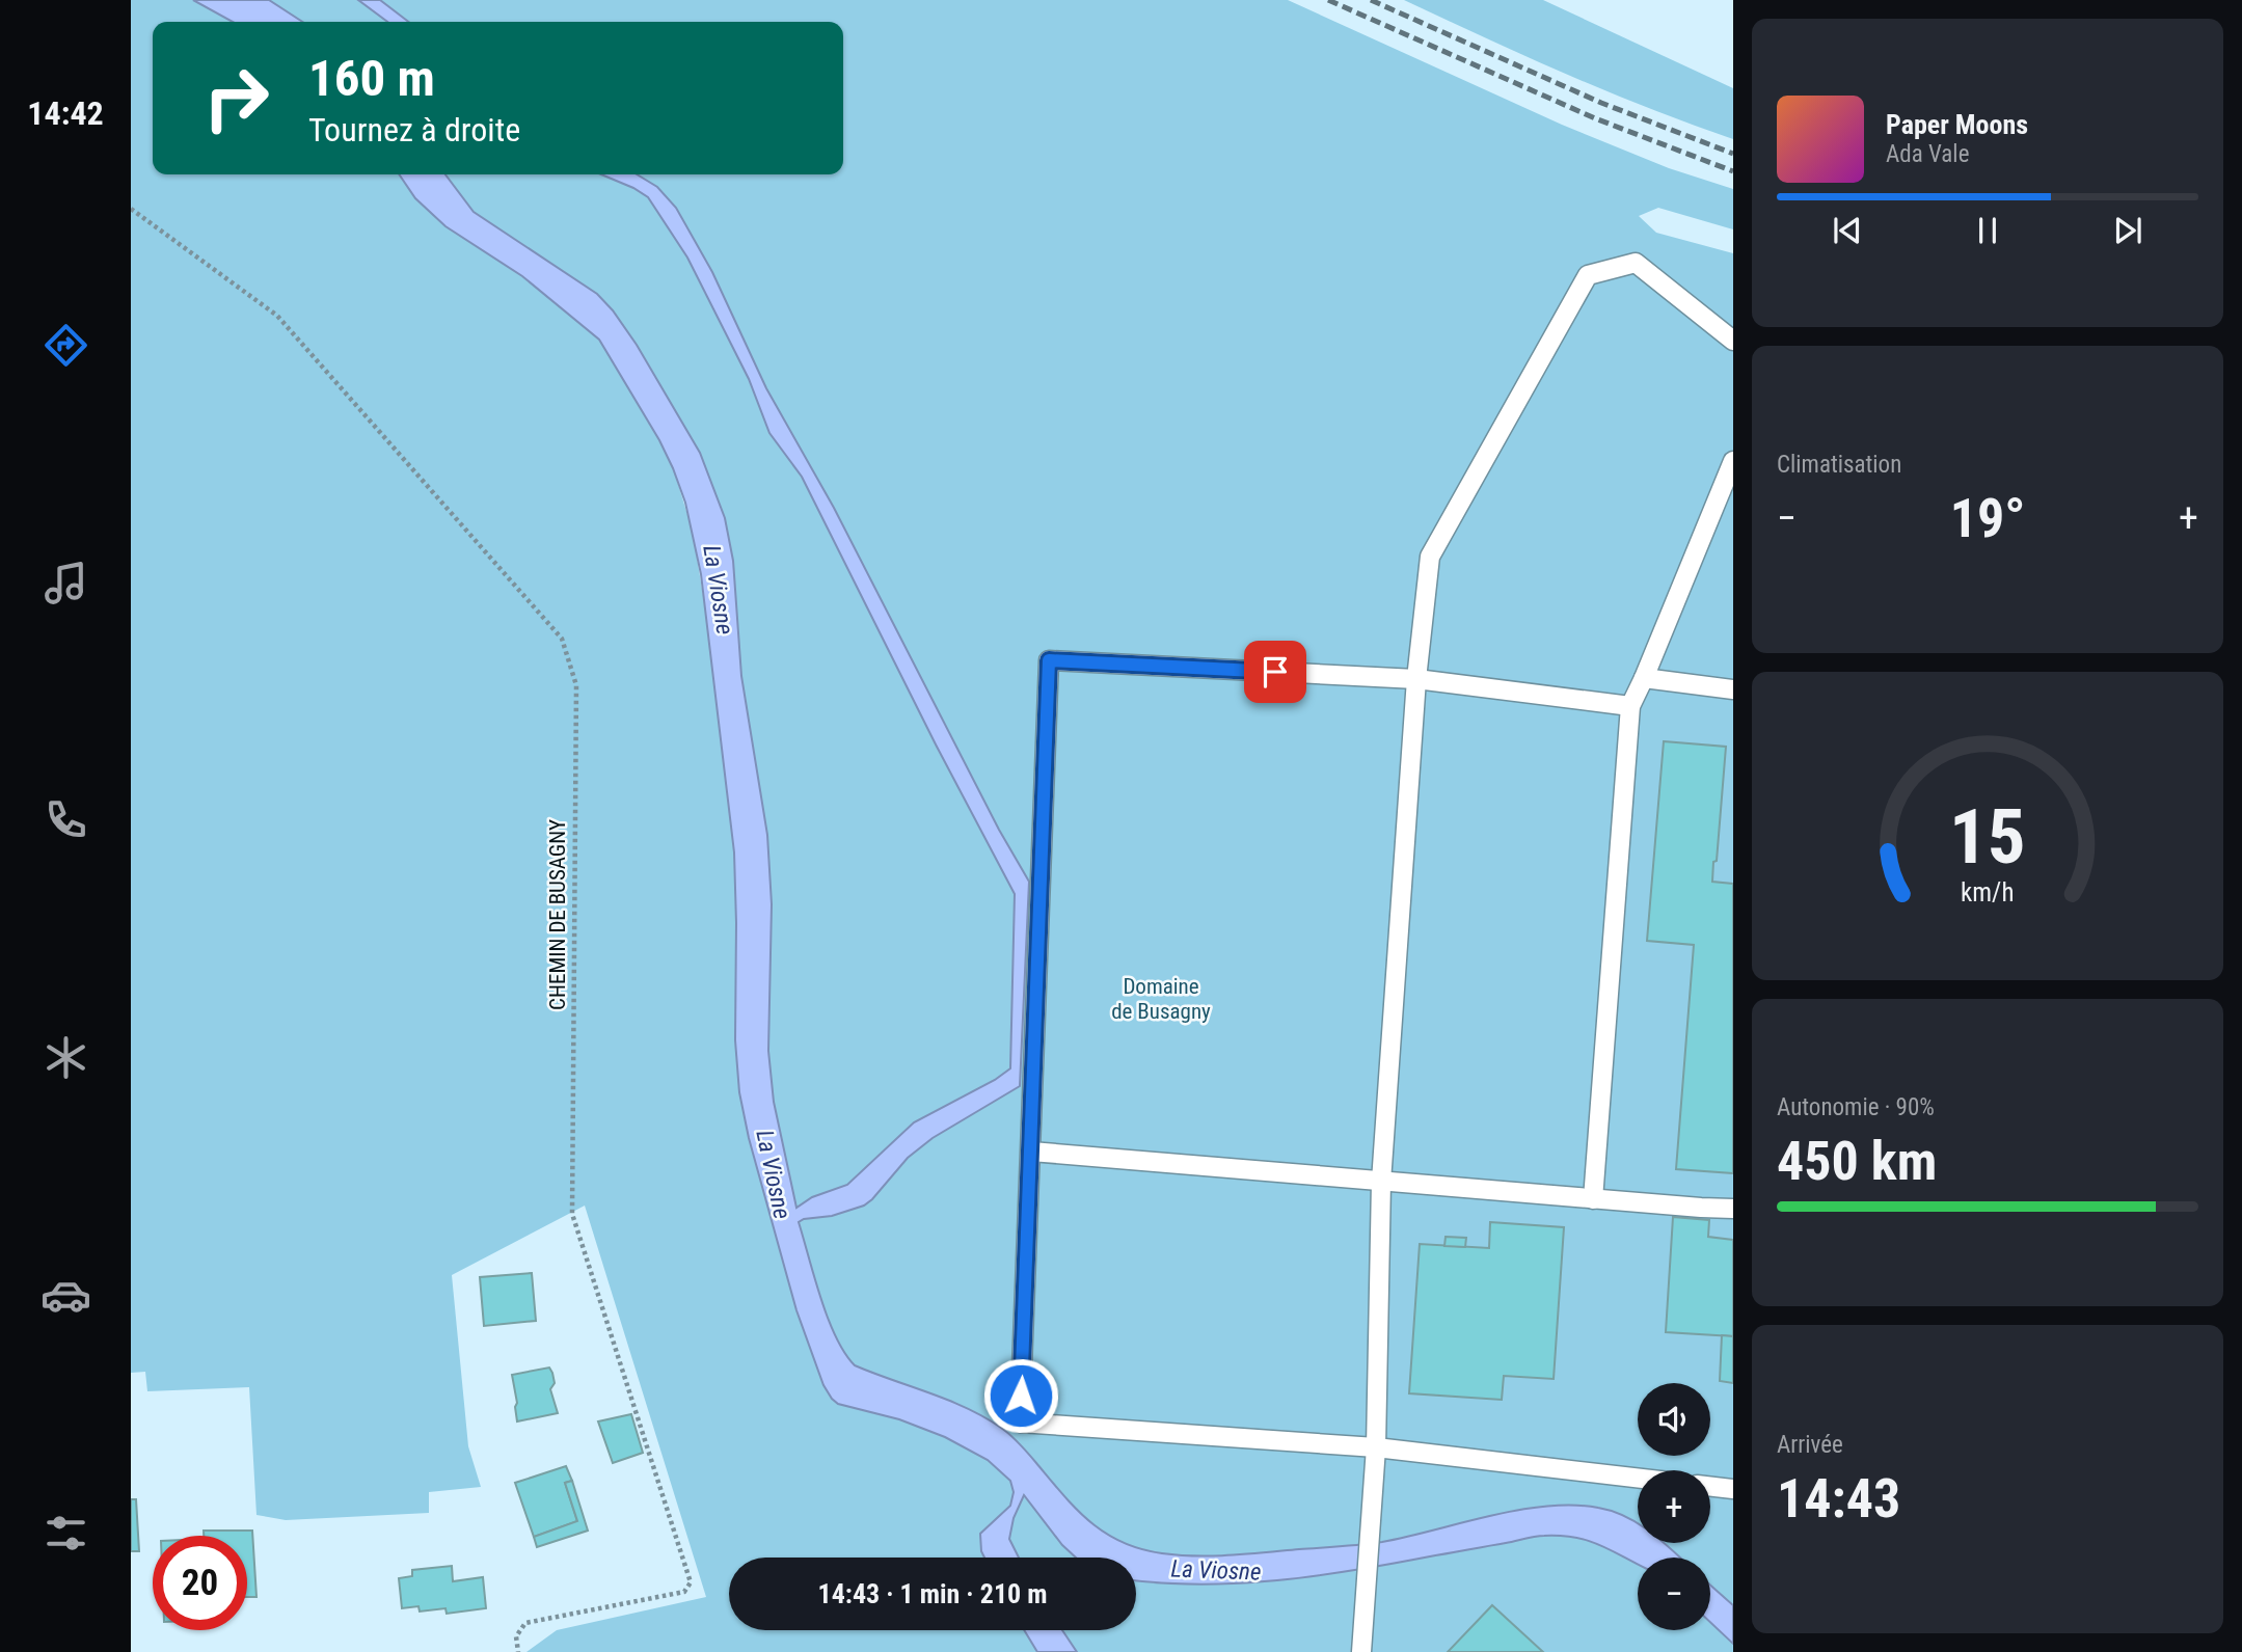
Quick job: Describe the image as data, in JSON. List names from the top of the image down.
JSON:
{
  "streets": {
    "path": ["CHEMIN DE BUSAGNY"]
  },
  "water": ["La Viosne"],
  "parks": ["Domaine de Busagny"],
  "page": {
    "tabs": "14:42",
    "turn": ["160 m", "Tournez à droite"],
    "song": ["Paper Moons", "Ada Vale"],
    "tile": [
      "Climatisation",
      ["Autonomie · 90%", "450 km"],
      ["Arrivée", "14:43"]
    ],
    "heat": ["−", "19°", "+"],
    "map_buttons": ["+", "−"],
    "limit": "20",
    "trip": "14:43 · 1 min · 210 m",
    "gauge": ["15", "km/h"]
  }
}
